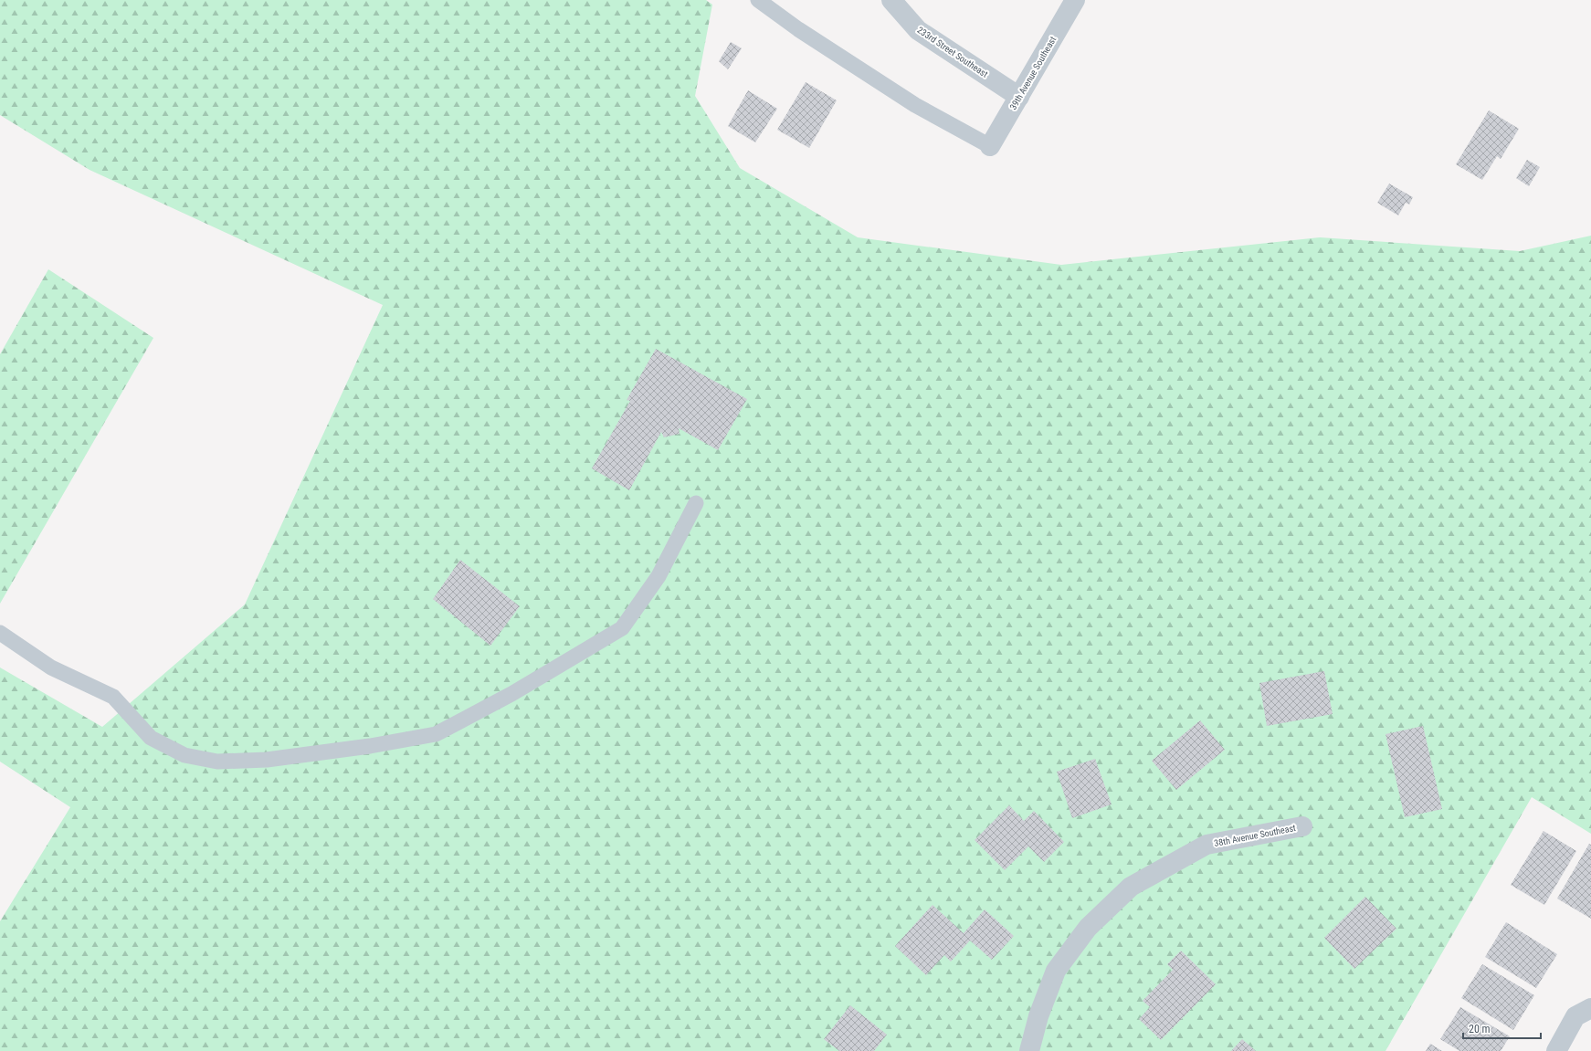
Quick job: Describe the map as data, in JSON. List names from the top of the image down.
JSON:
{
  "streets": {
    "street": ["233rd Street Southeast", "39th Avenue Southeast", "38th Avenue Southeast"]
  },
  "crossings": [
    ["233rd Street Southeast", "39th Avenue Southeast"]
  ],
  "scale_bar": "20 m"
}
